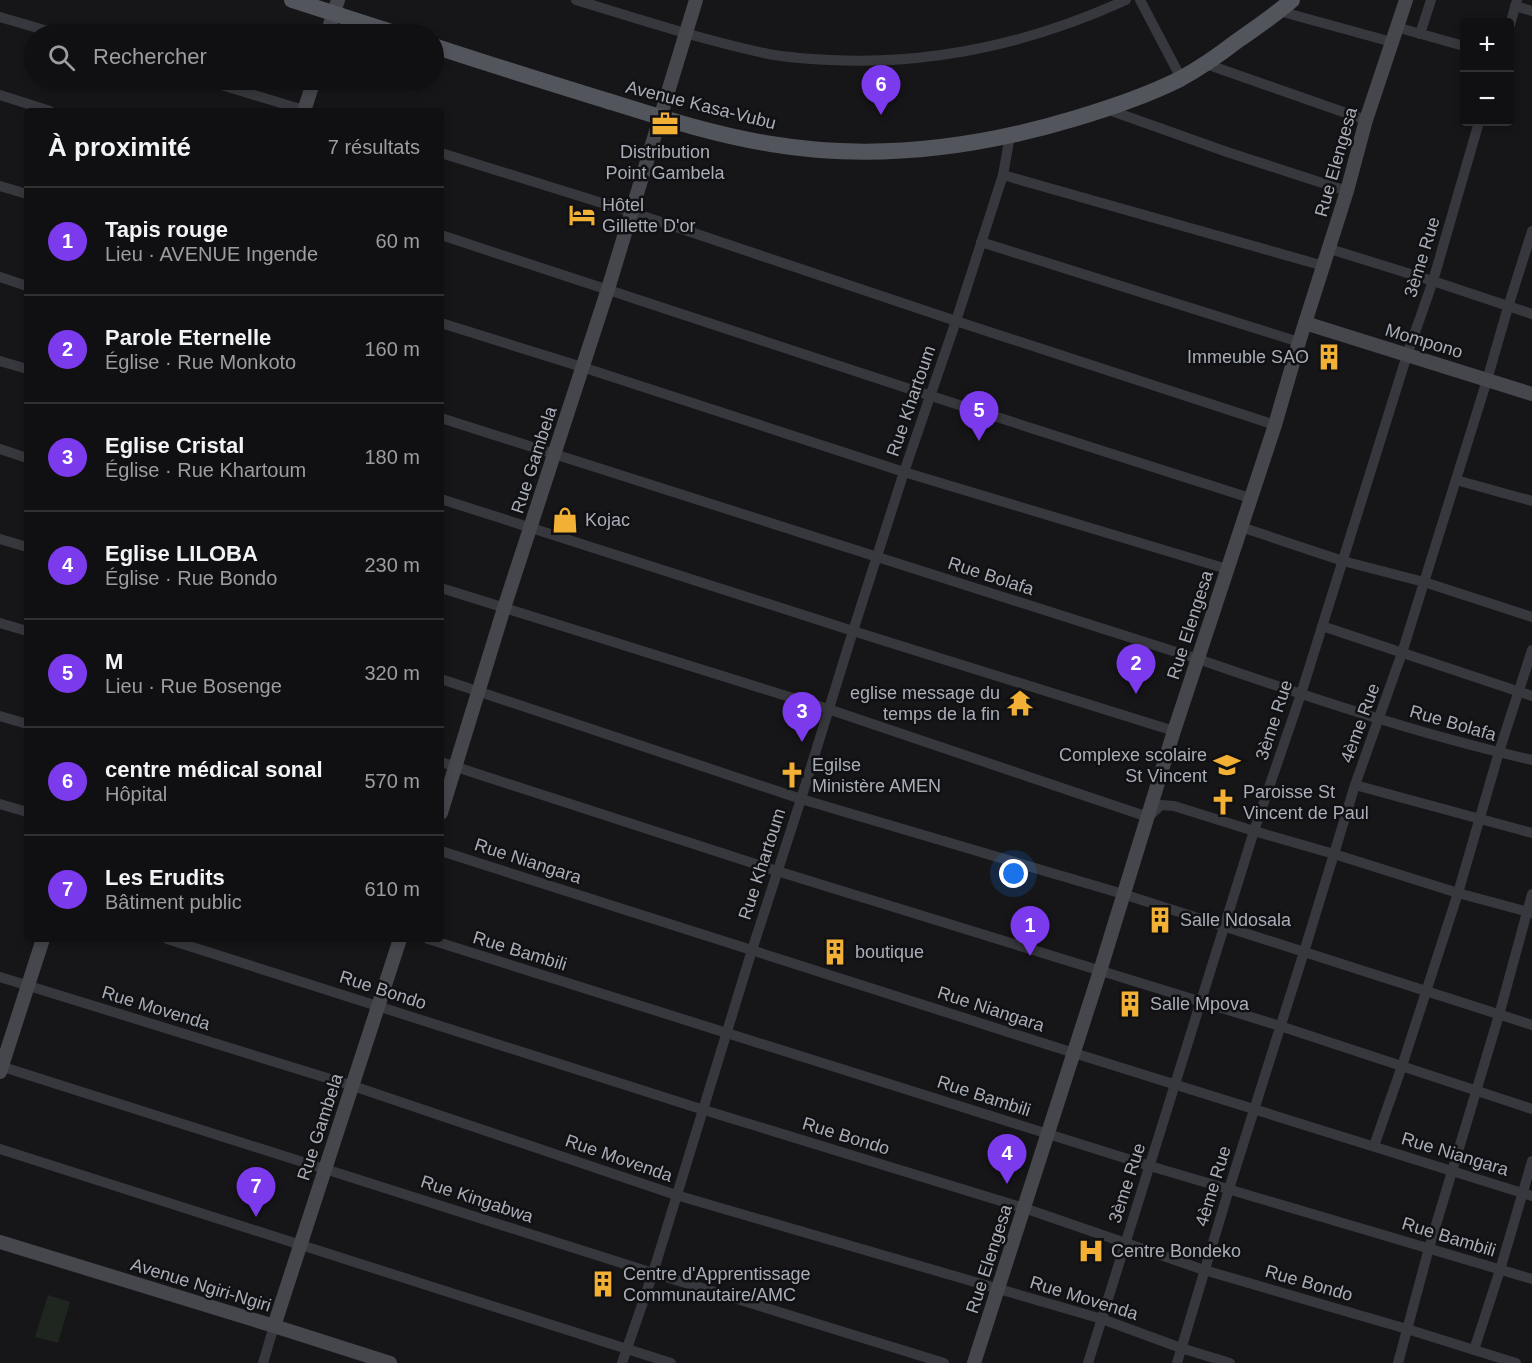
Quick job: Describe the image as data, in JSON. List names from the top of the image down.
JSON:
{
  "streets": {
    "main road": ["Avenue Kasa-Vubu"],
    "street": [
      "Rue Elengesa",
      "3ème Rue",
      "Mompono",
      "Rue Khartoum",
      "Rue Gambela",
      "Rue Bolafa",
      "4ème Rue",
      "Rue Niangara",
      "Rue Bambili",
      "Rue Bondo",
      "Rue Movenda",
      "Rue Kingabwa",
      "Avenue Ngiri-Ngiri"
    ]
  },
  "crossings": [
    ["Avenue Kasa-Vubu", "Rue Khartoum"],
    ["Avenue Kasa-Vubu", "Rue Gambela"],
    ["Rue Elengesa", "Mompono"],
    ["Rue Elengesa", "Rue Bolafa"],
    ["Rue Elengesa", "Rue Niangara"],
    ["Rue Elengesa", "Rue Bambili"],
    ["Rue Elengesa", "Rue Bondo"],
    ["Rue Elengesa", "Rue Movenda"],
    ["3ème Rue", "Mompono"],
    ["3ème Rue", "Rue Bolafa"],
    ["3ème Rue", "Rue Niangara"],
    ["3ème Rue", "Rue Bambili"],
    ["3ème Rue", "Rue Bondo"],
    ["3ème Rue", "Rue Movenda"],
    ["Mompono", "4ème Rue"],
    ["Rue Khartoum", "Rue Bolafa"],
    ["Rue Khartoum", "Rue Niangara"],
    ["Rue Khartoum", "Rue Bambili"],
    ["Rue Khartoum", "Rue Bondo"],
    ["Rue Khartoum", "Rue Movenda"],
    ["Rue Khartoum", "Rue Kingabwa"],
    ["Rue Gambela", "Rue Bolafa"],
    ["Rue Gambela", "Rue Bondo"],
    ["Rue Gambela", "Rue Movenda"],
    ["Rue Gambela", "Rue Kingabwa"],
    ["Rue Gambela", "Avenue Ngiri-Ngiri"],
    ["Rue Bolafa", "4ème Rue"],
    ["4ème Rue", "Rue Niangara"],
    ["4ème Rue", "Rue Bambili"],
    ["4ème Rue", "Rue Bondo"],
    ["4ème Rue", "Rue Movenda"]
  ],
  "places": {
    "office": ["Distribution Point Gambela"],
    "hotel": ["Hôtel Gillette D'or"],
    "building": [
      "Immeuble SAO",
      "Salle Ndosala",
      "boutique",
      "Salle Mpova",
      "Centre d'Apprentissage Communautaire/AMC"
    ],
    "shop": ["Kojac"],
    "temple": ["eglise message du temps de la fin"],
    "school or university": ["Complexe scolaire St Vincent"],
    "church": ["Egilse Ministère AMEN", "Paroisse St Vincent de Paul"],
    "hospital": ["Centre Bondeko"]
  },
  "page": {
    "map_buttons": ["+", "−"],
    "search": "Rechercher",
    "pins": [
      "6",
      "5",
      "2",
      "3",
      "1",
      "4",
      "7"
    ],
    "heading": ["À proximité", "7 résultats"],
    "list": [
      {
        "mark": "1",
        "name": "Tapis rouge",
        "note": "Lieu · AVENUE Ingende",
        "value": "60 m"
      },
      {
        "mark": "2",
        "name": "Parole Eternelle",
        "note": "Église · Rue Monkoto",
        "value": "160 m"
      },
      {
        "mark": "3",
        "name": "Eglise Cristal",
        "note": "Église · Rue Khartoum",
        "value": "180 m"
      },
      {
        "mark": "4",
        "name": "Eglise LILOBA",
        "note": "Église · Rue Bondo",
        "value": "230 m"
      },
      {
        "mark": "5",
        "name": "M",
        "note": "Lieu · Rue Bosenge",
        "value": "320 m"
      },
      {
        "mark": "6",
        "name": "centre médical sonal",
        "note": "Hôpital",
        "value": "570 m"
      },
      {
        "mark": "7",
        "name": "Les Erudits",
        "note": "Bâtiment public",
        "value": "610 m"
      }
    ]
  }
}
